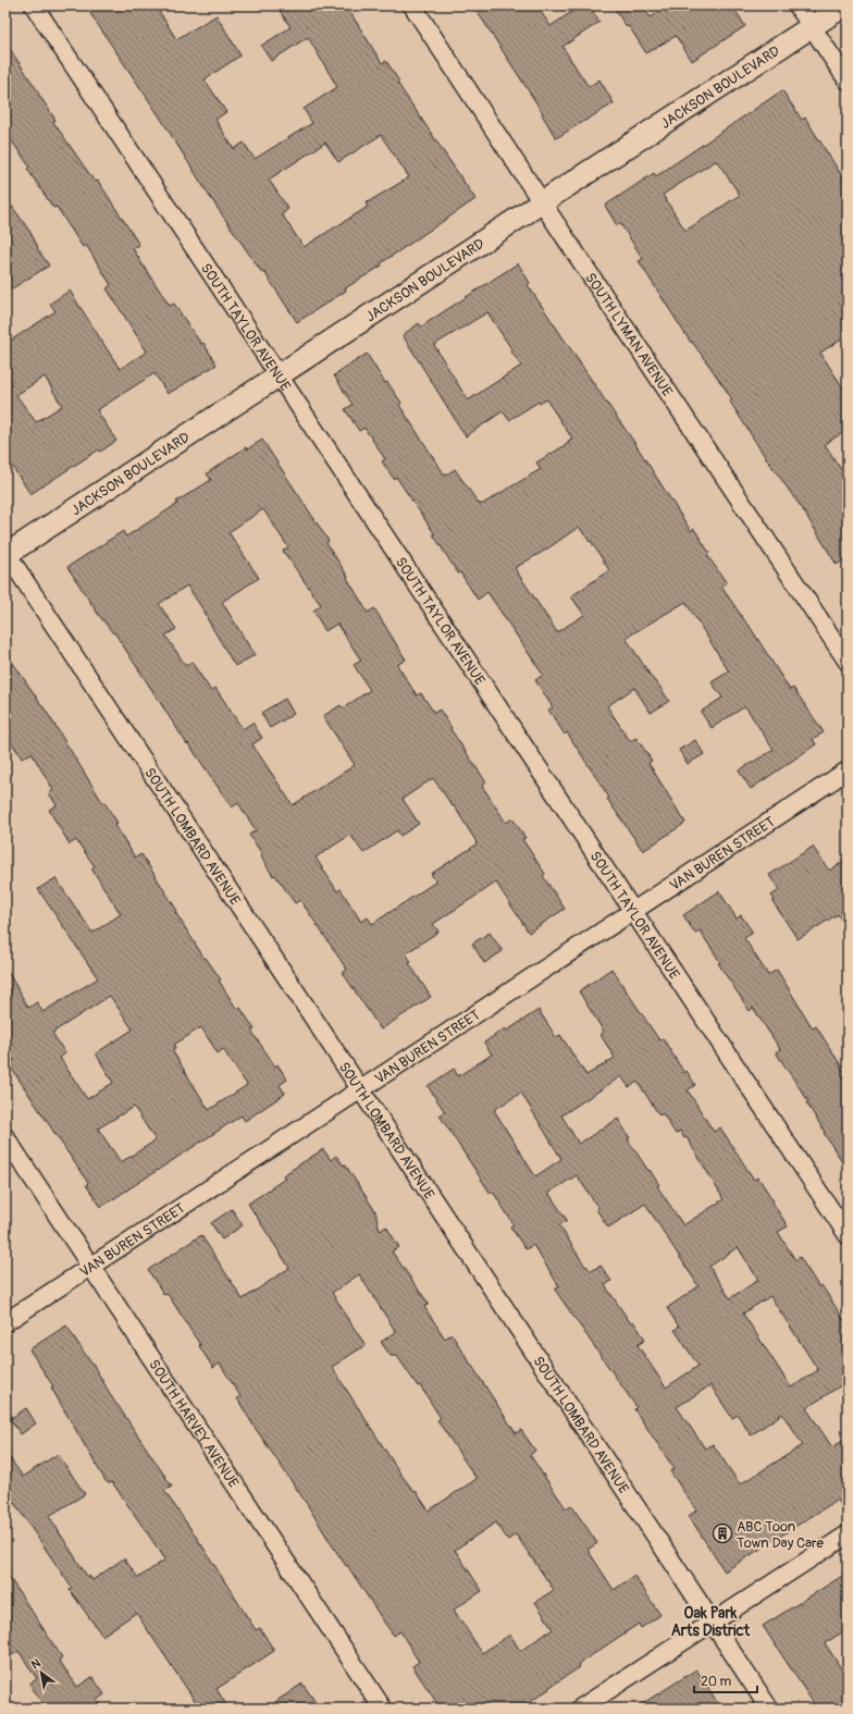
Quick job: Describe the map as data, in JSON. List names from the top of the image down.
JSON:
{
  "streets": {
    "street": [
      "JACKSON BOULEVARD",
      "SOUTH TAYLOR AVENUE",
      "SOUTH LYMAN AVENUE",
      "SOUTH LOMBARD AVENUE",
      "VAN BUREN STREET",
      "SOUTH HARVEY AVENUE"
    ]
  },
  "crossings": [
    ["JACKSON BOULEVARD", "SOUTH TAYLOR AVENUE"],
    ["JACKSON BOULEVARD", "SOUTH LYMAN AVENUE"],
    ["JACKSON BOULEVARD", "SOUTH LOMBARD AVENUE"],
    ["SOUTH TAYLOR AVENUE", "VAN BUREN STREET"],
    ["SOUTH LOMBARD AVENUE", "VAN BUREN STREET"],
    ["VAN BUREN STREET", "SOUTH HARVEY AVENUE"]
  ],
  "districts": ["Oak Park Arts District"],
  "places": {
    "building": ["ABC Toon Town Day Care"]
  },
  "scale_bar": "20 m",
  "north": "top left"
}
